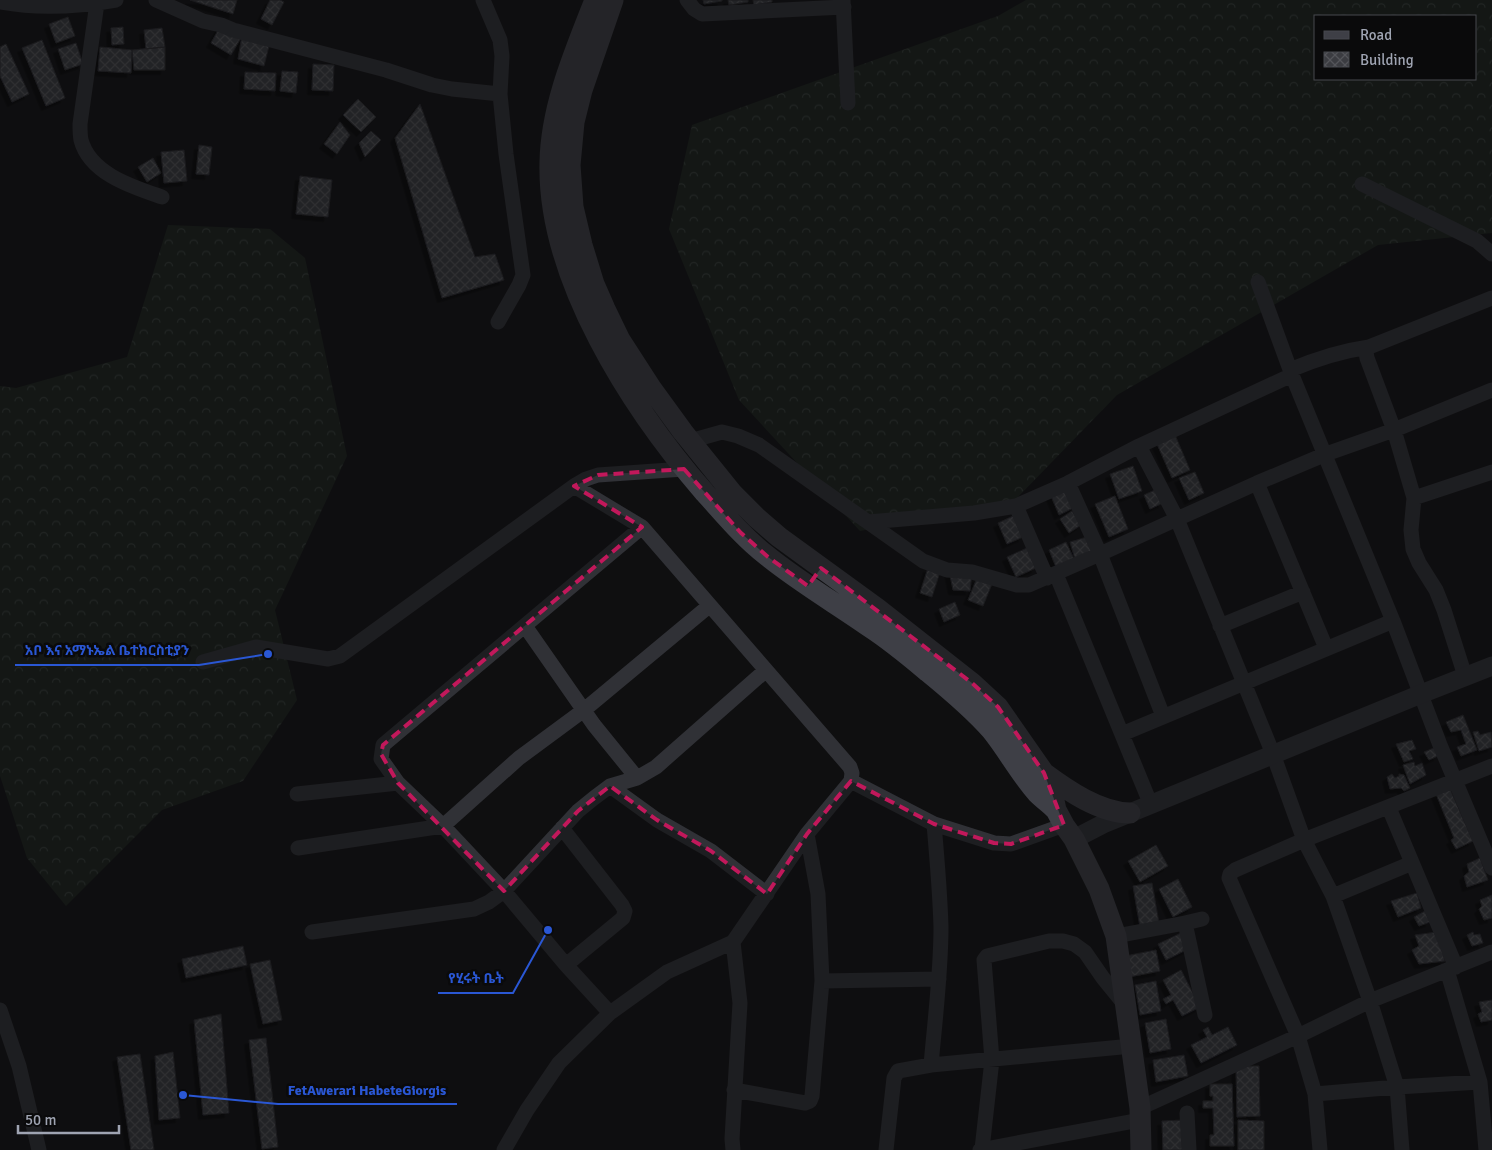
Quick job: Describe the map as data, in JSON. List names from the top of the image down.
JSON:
{
  "places": ["አቦ እና አማኑኤል ቤተክርስቲያን", "የሂሩት ቤት", "FetAwerari HabeteGiorgis"],
  "legend": ["Road", "Building"],
  "scale_bar": "50 m"
}
